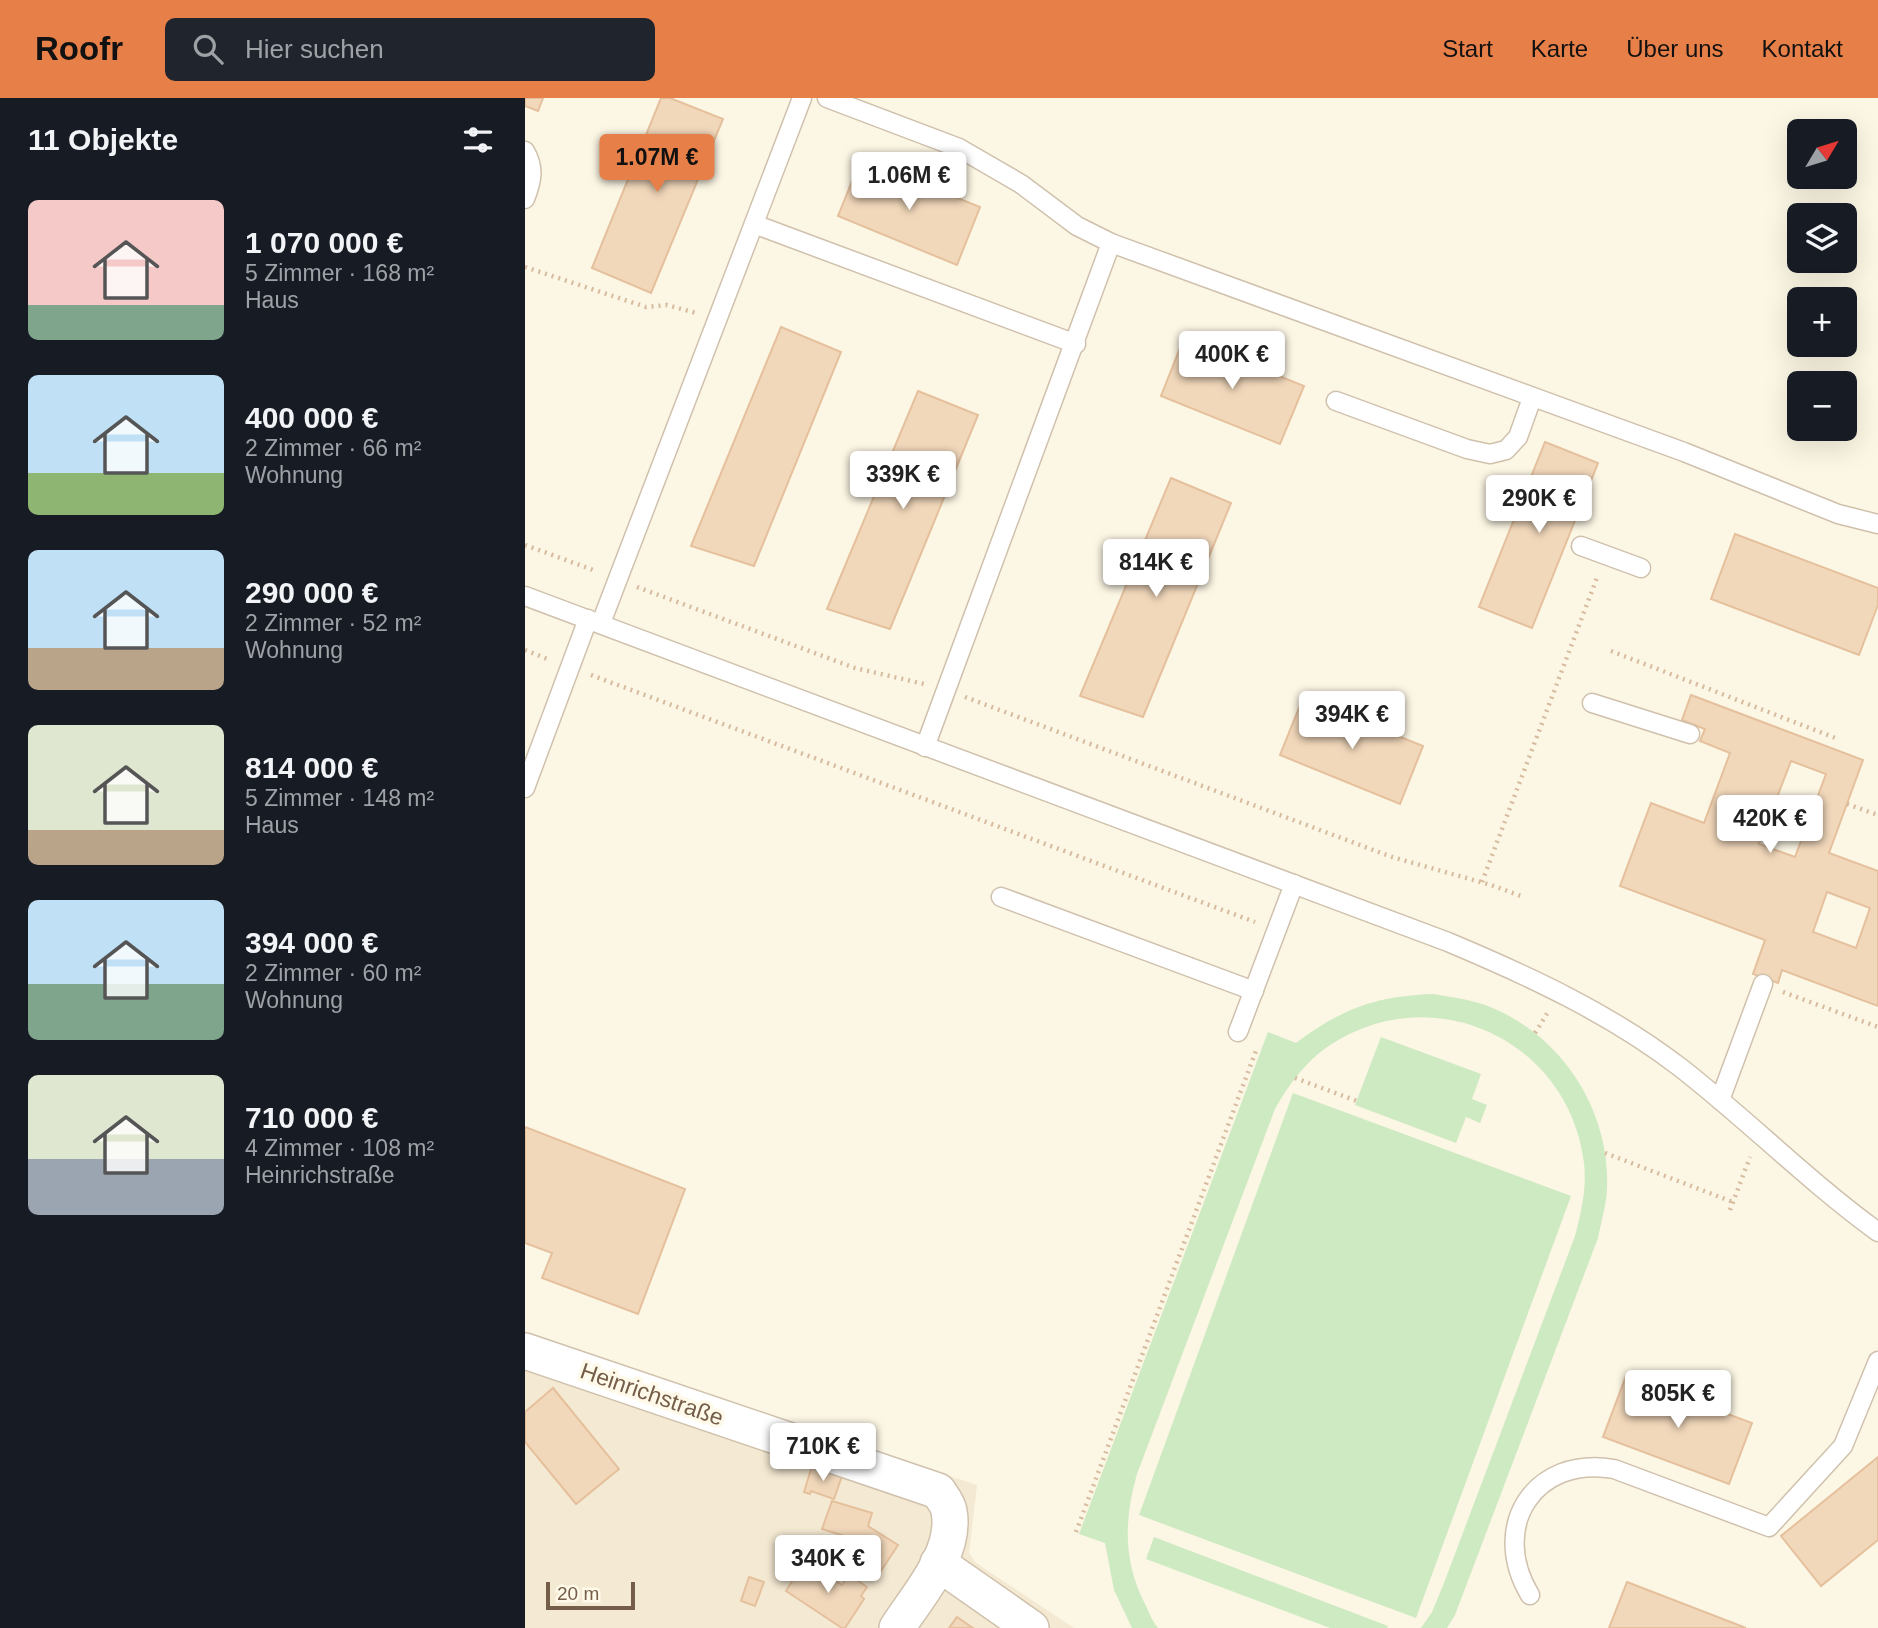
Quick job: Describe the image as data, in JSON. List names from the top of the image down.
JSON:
{
  "streets": {
    "street": ["Heinrichstraße"]
  },
  "scale_bar": "20 m",
  "north": "top right",
  "page": {
    "header": "Roofr",
    "search": "Hier suchen",
    "nav": [
      "Start",
      "Karte",
      "Über uns",
      "Kontakt"
    ],
    "heading": "11 Objekte",
    "map_buttons": ["+", "−"],
    "price": [
      "1.07M €",
      "1.06M €",
      "400K €",
      "339K €",
      "290K €",
      "814K €",
      "394K €",
      "420K €",
      "805K €",
      "710K €",
      "340K €"
    ],
    "list": [
      {
        "name": "1 070 000 €",
        "note": "5 Zimmer · 168 m² · Haus"
      },
      {
        "name": "400 000 €",
        "note": "2 Zimmer · 66 m² · Wohnung"
      },
      {
        "name": "290 000 €",
        "note": "2 Zimmer · 52 m² · Wohnung"
      },
      {
        "name": "814 000 €",
        "note": "5 Zimmer · 148 m² · Haus"
      },
      {
        "name": "394 000 €",
        "note": "2 Zimmer · 60 m² · Wohnung"
      },
      {
        "name": "710 000 €",
        "note": "4 Zimmer · 108 m² · Heinrichstraße"
      }
    ],
    "scale": "20 m"
  }
}
